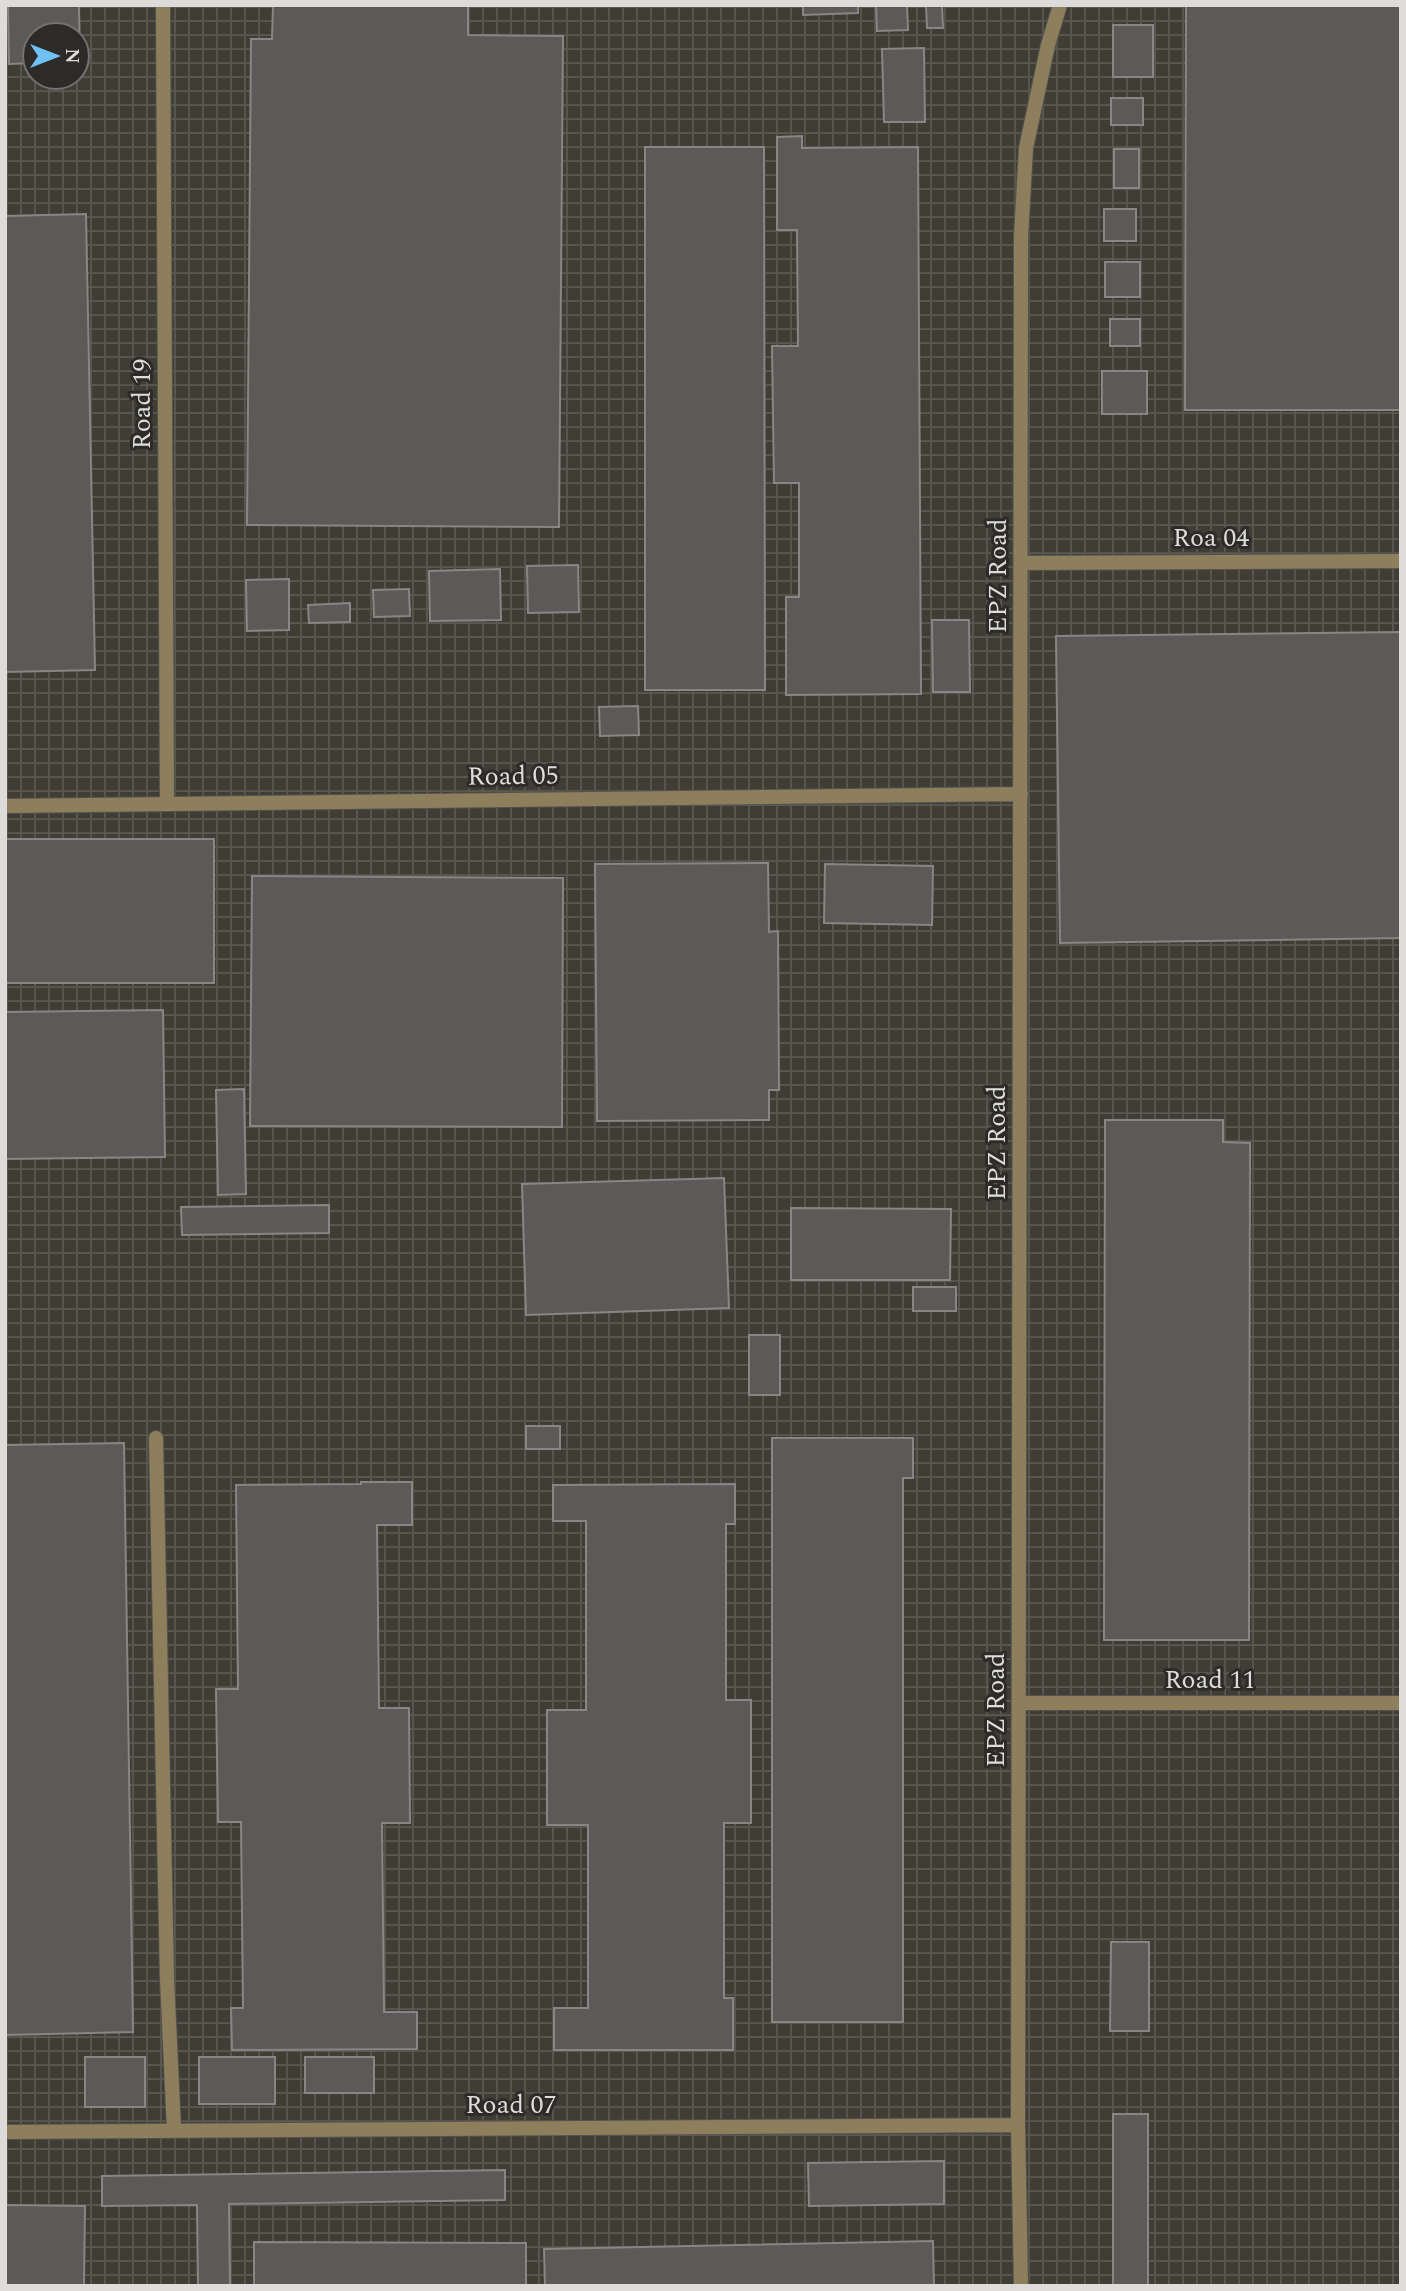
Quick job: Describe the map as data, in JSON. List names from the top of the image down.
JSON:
{
  "streets": {
    "street": [
      "Road 19",
      "Roa 04",
      "EPZ Road",
      "Road 05",
      "Road 11",
      "Road 07"
    ]
  },
  "crossings": [
    ["Road 19", "Road 05"],
    ["Roa 04", "EPZ Road"],
    ["EPZ Road", "Road 05"],
    ["EPZ Road", "Road 11"],
    ["EPZ Road", "Road 07"]
  ],
  "north": "right"
}
